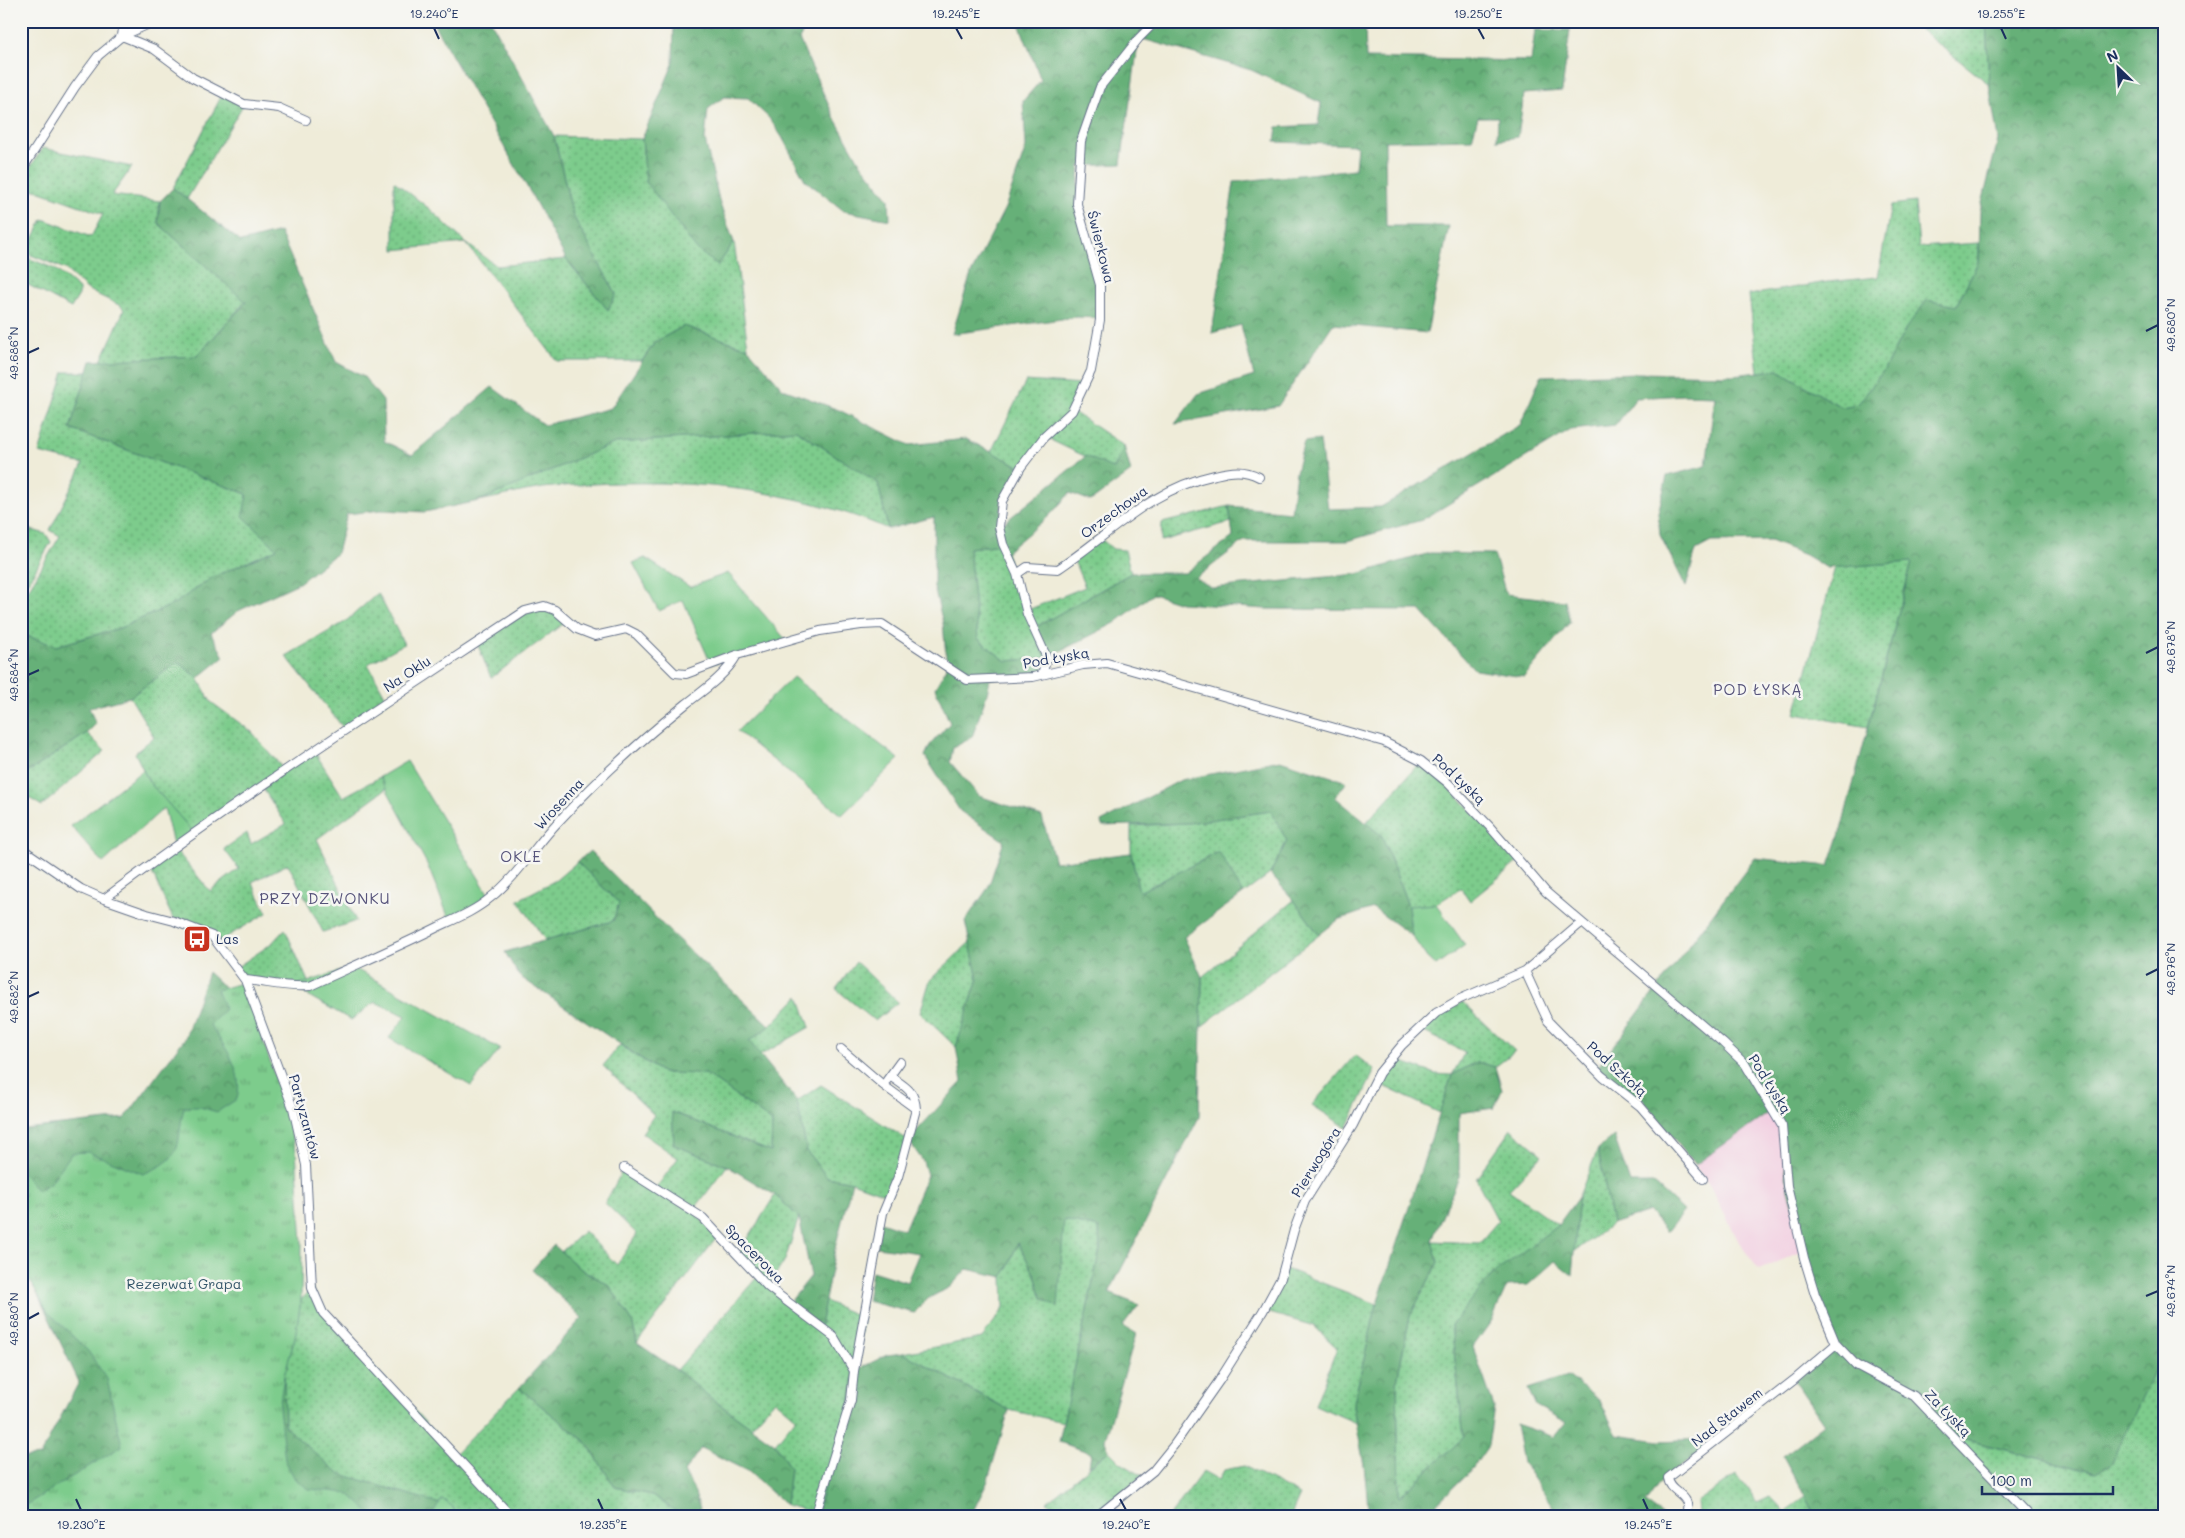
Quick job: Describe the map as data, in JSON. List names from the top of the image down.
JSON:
{
  "streets": {
    "street": [
      "Świerkowa",
      "Orzechowa",
      "Pod Łyską",
      "Na Oklu",
      "Wiosenna",
      "Pod Szkołą",
      "Partyzantów",
      "Pierwogóra",
      "Spacerowa",
      "Za Łyską",
      "Nad Stawem"
    ]
  },
  "crossings": [
    ["Świerkowa", "Orzechowa"],
    ["Świerkowa", "Pod Łyską"],
    ["Pod Łyską", "Na Oklu"],
    ["Pod Łyską", "Wiosenna"],
    ["Pod Łyską", "Pierwogóra"],
    ["Pod Łyską", "Za Łyską"],
    ["Pod Łyską", "Nad Stawem"],
    ["Na Oklu", "Wiosenna"],
    ["Na Oklu", "Partyzantów"],
    ["Wiosenna", "Partyzantów"],
    ["Pod Szkołą", "Pierwogóra"],
    ["Za Łyską", "Nad Stawem"]
  ],
  "districts": ["POD ŁYSKĄ", "OKLE", "PRZY DZWONKU"],
  "parks": ["Rezerwat Grapa"],
  "places": {
    "bus stop": ["Las"]
  },
  "scale_bar": "100 m",
  "north": "top left",
  "coordinates": [
    "19.240°E",
    "19.245°E",
    "19.250°E",
    "19.255°E",
    "49.680°N",
    "49.686°N",
    "49.678°N",
    "49.684°N",
    "49.676°N",
    "49.682°N",
    "49.674°N",
    "19.230°E",
    "19.235°E"
  ]
}
